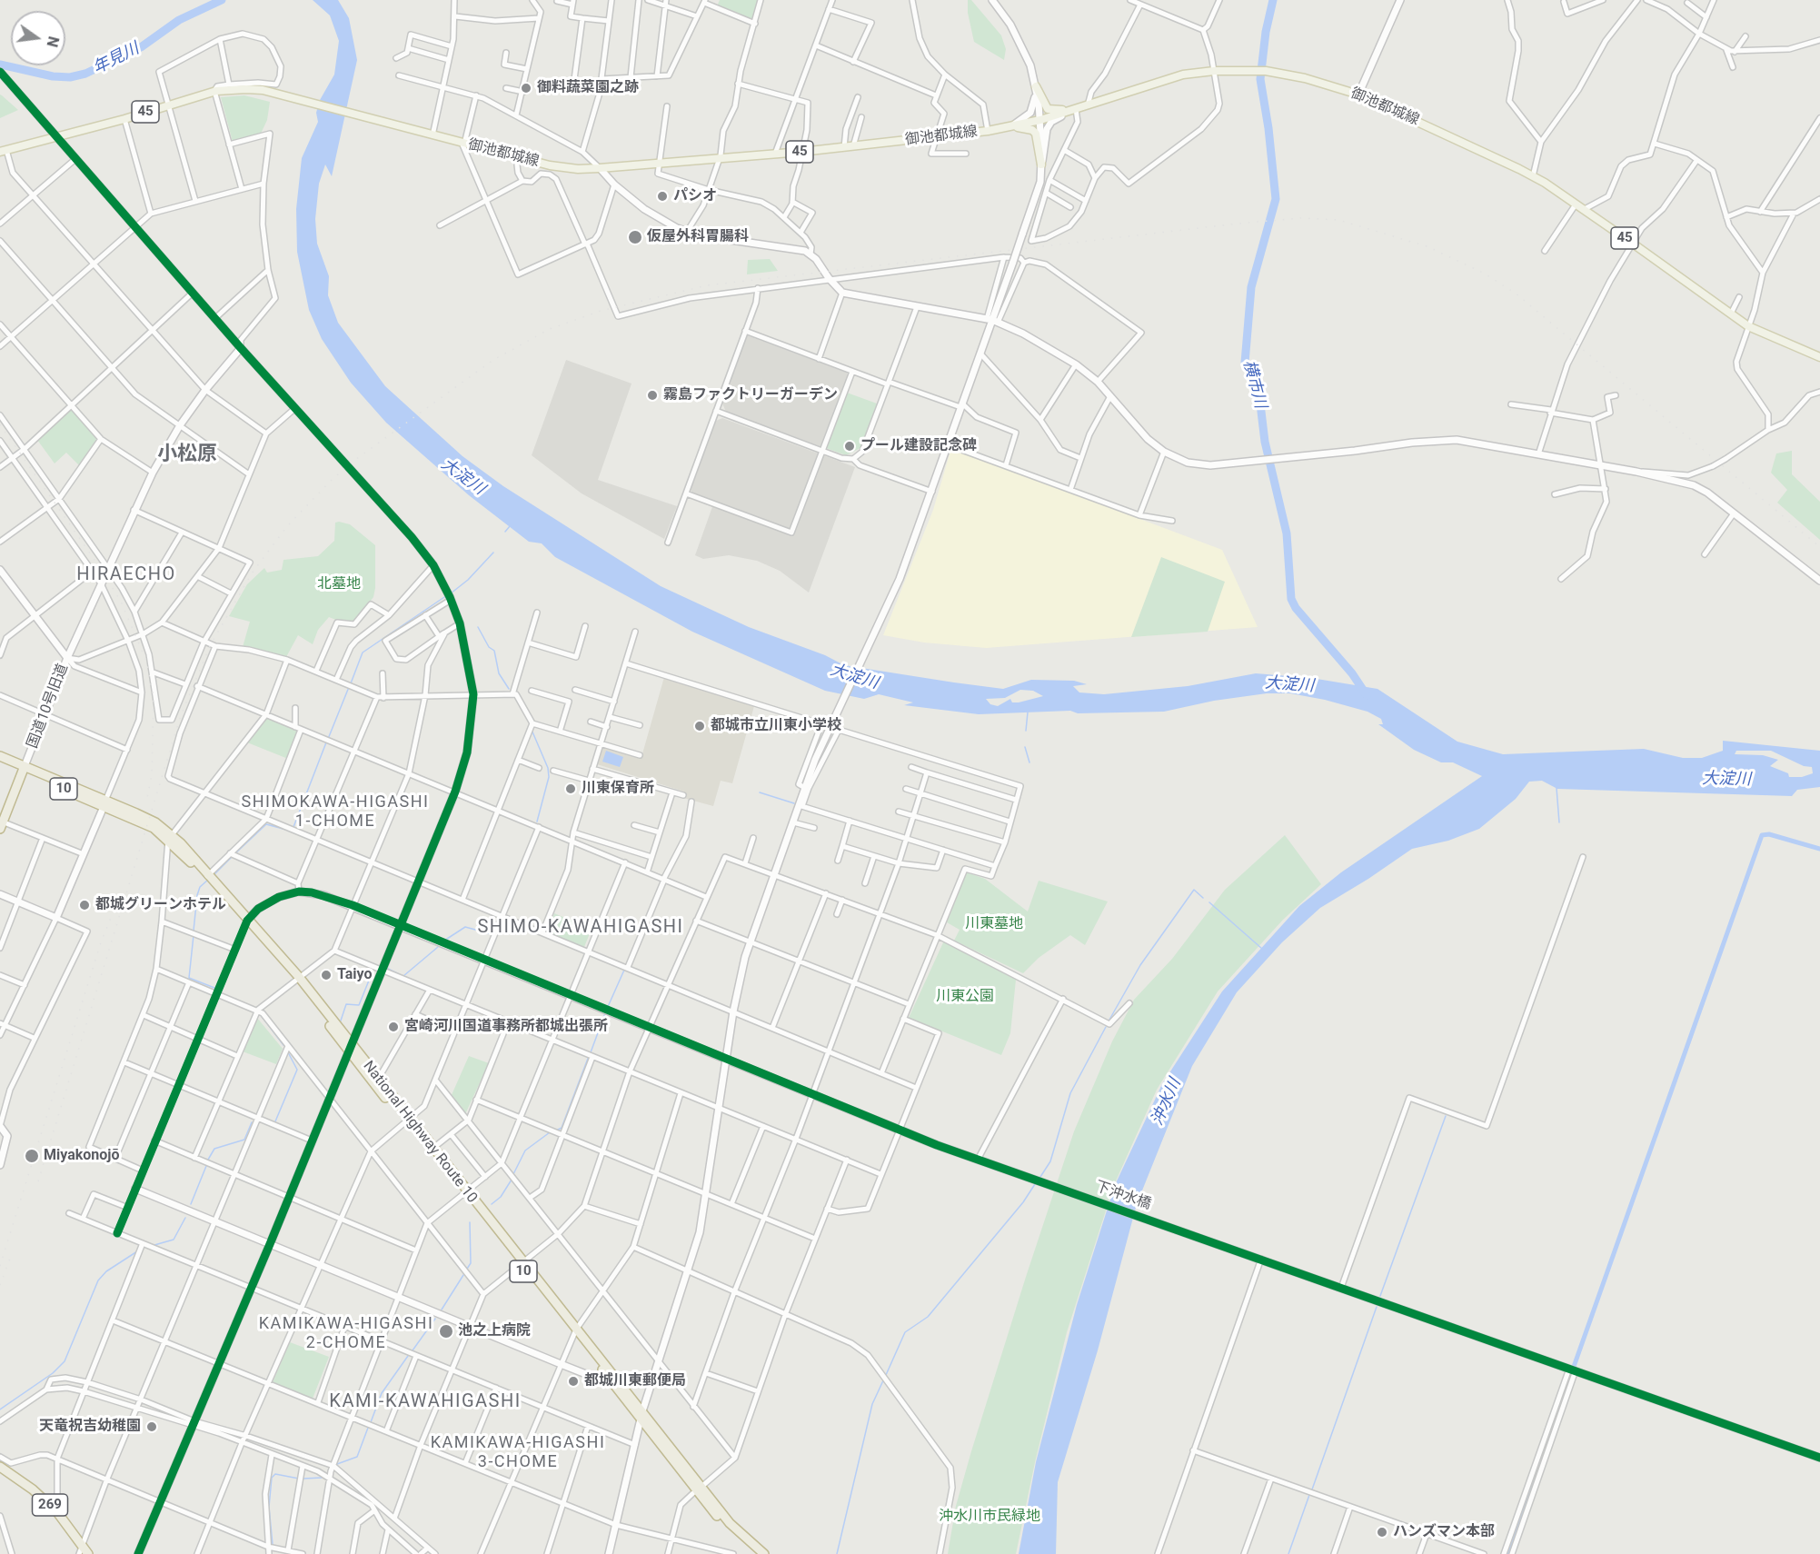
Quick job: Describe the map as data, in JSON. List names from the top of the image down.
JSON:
{
  "streets": {
    "highway": ["10", "National Highway Route 10", "269"],
    "main road": ["御池都城線", "45"],
    "street": ["国道10号旧道", "下沖水橋"]
  },
  "crossings": [
    ["国道10号旧道", "National Highway Route 10"]
  ],
  "districts": [
    "小松原",
    "HIRAECHO",
    "SHIMOKAWA-HIGASHI 1-CHOME",
    "SHIMO-KAWAHIGASHI",
    "KAMIKAWA-HIGASHI 2-CHOME",
    "KAMI-KAWAHIGASHI",
    "KAMIKAWA-HIGASHI 3-CHOME"
  ],
  "water": [
    "年見川",
    "横市川",
    "大淀川",
    "沖水川"
  ],
  "parks": [
    "北墓地",
    "川東墓地",
    "川東公園",
    "沖水川市民緑地"
  ],
  "places": [
    "御料蔬菜園之跡",
    "パシオ",
    "仮屋外科胃腸科",
    "霧島ファクトリーガーデン",
    "プール建設記念碑",
    "都城市立川東小学校",
    "川東保育所",
    "都城グリーンホテル",
    "Taiyo",
    "宮崎河川国道事務所都城出張所",
    "Miyakonojō",
    "池之上病院",
    "都城川東郵便局",
    "天竜祝吉幼稚園",
    "ハンズマン本部"
  ],
  "north": "right"
}
